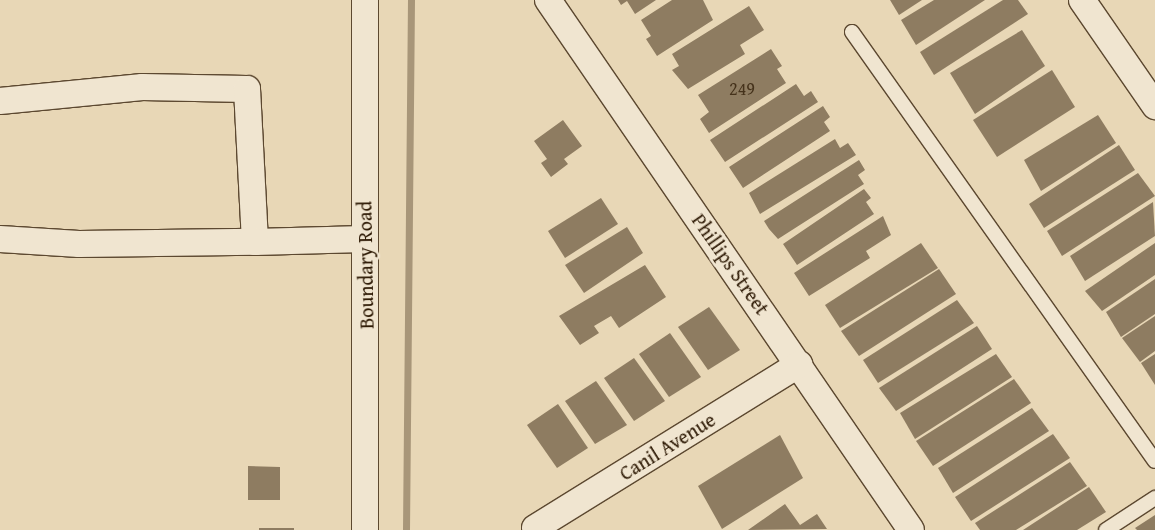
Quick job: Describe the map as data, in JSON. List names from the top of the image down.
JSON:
{
  "streets": {
    "street": ["Phillips Street", "Boundary Road", "Canil Avenue"]
  },
  "crossings": [
    ["Phillips Street", "Canil Avenue"]
  ],
  "house_numbers": ["249"]
}
